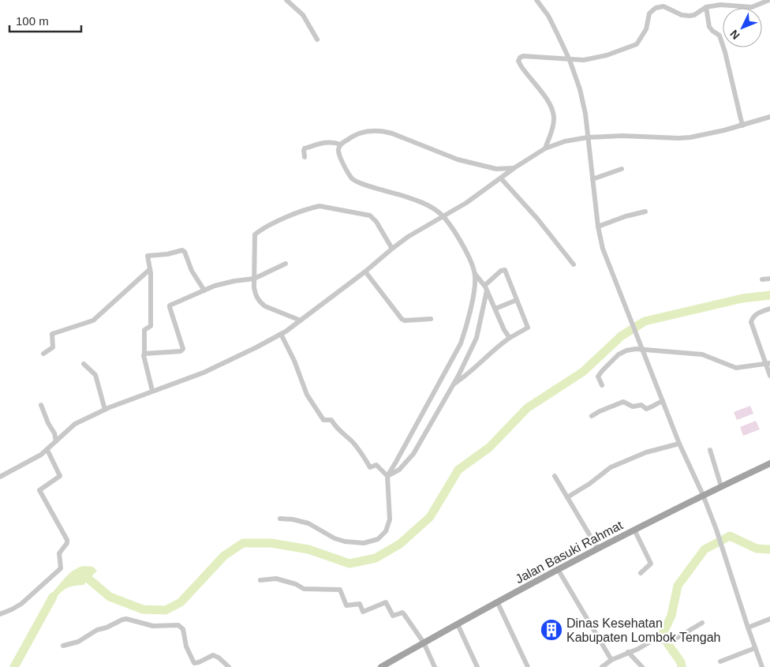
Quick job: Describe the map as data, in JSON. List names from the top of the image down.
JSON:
{
  "streets": {
    "main road": ["Jalan Basuki Rahmat"]
  },
  "places": {
    "building": ["Dinas Kesehatan Kabupaten Lombok Tengah"]
  },
  "scale_bar": "100 m",
  "north": "bottom left"
}
